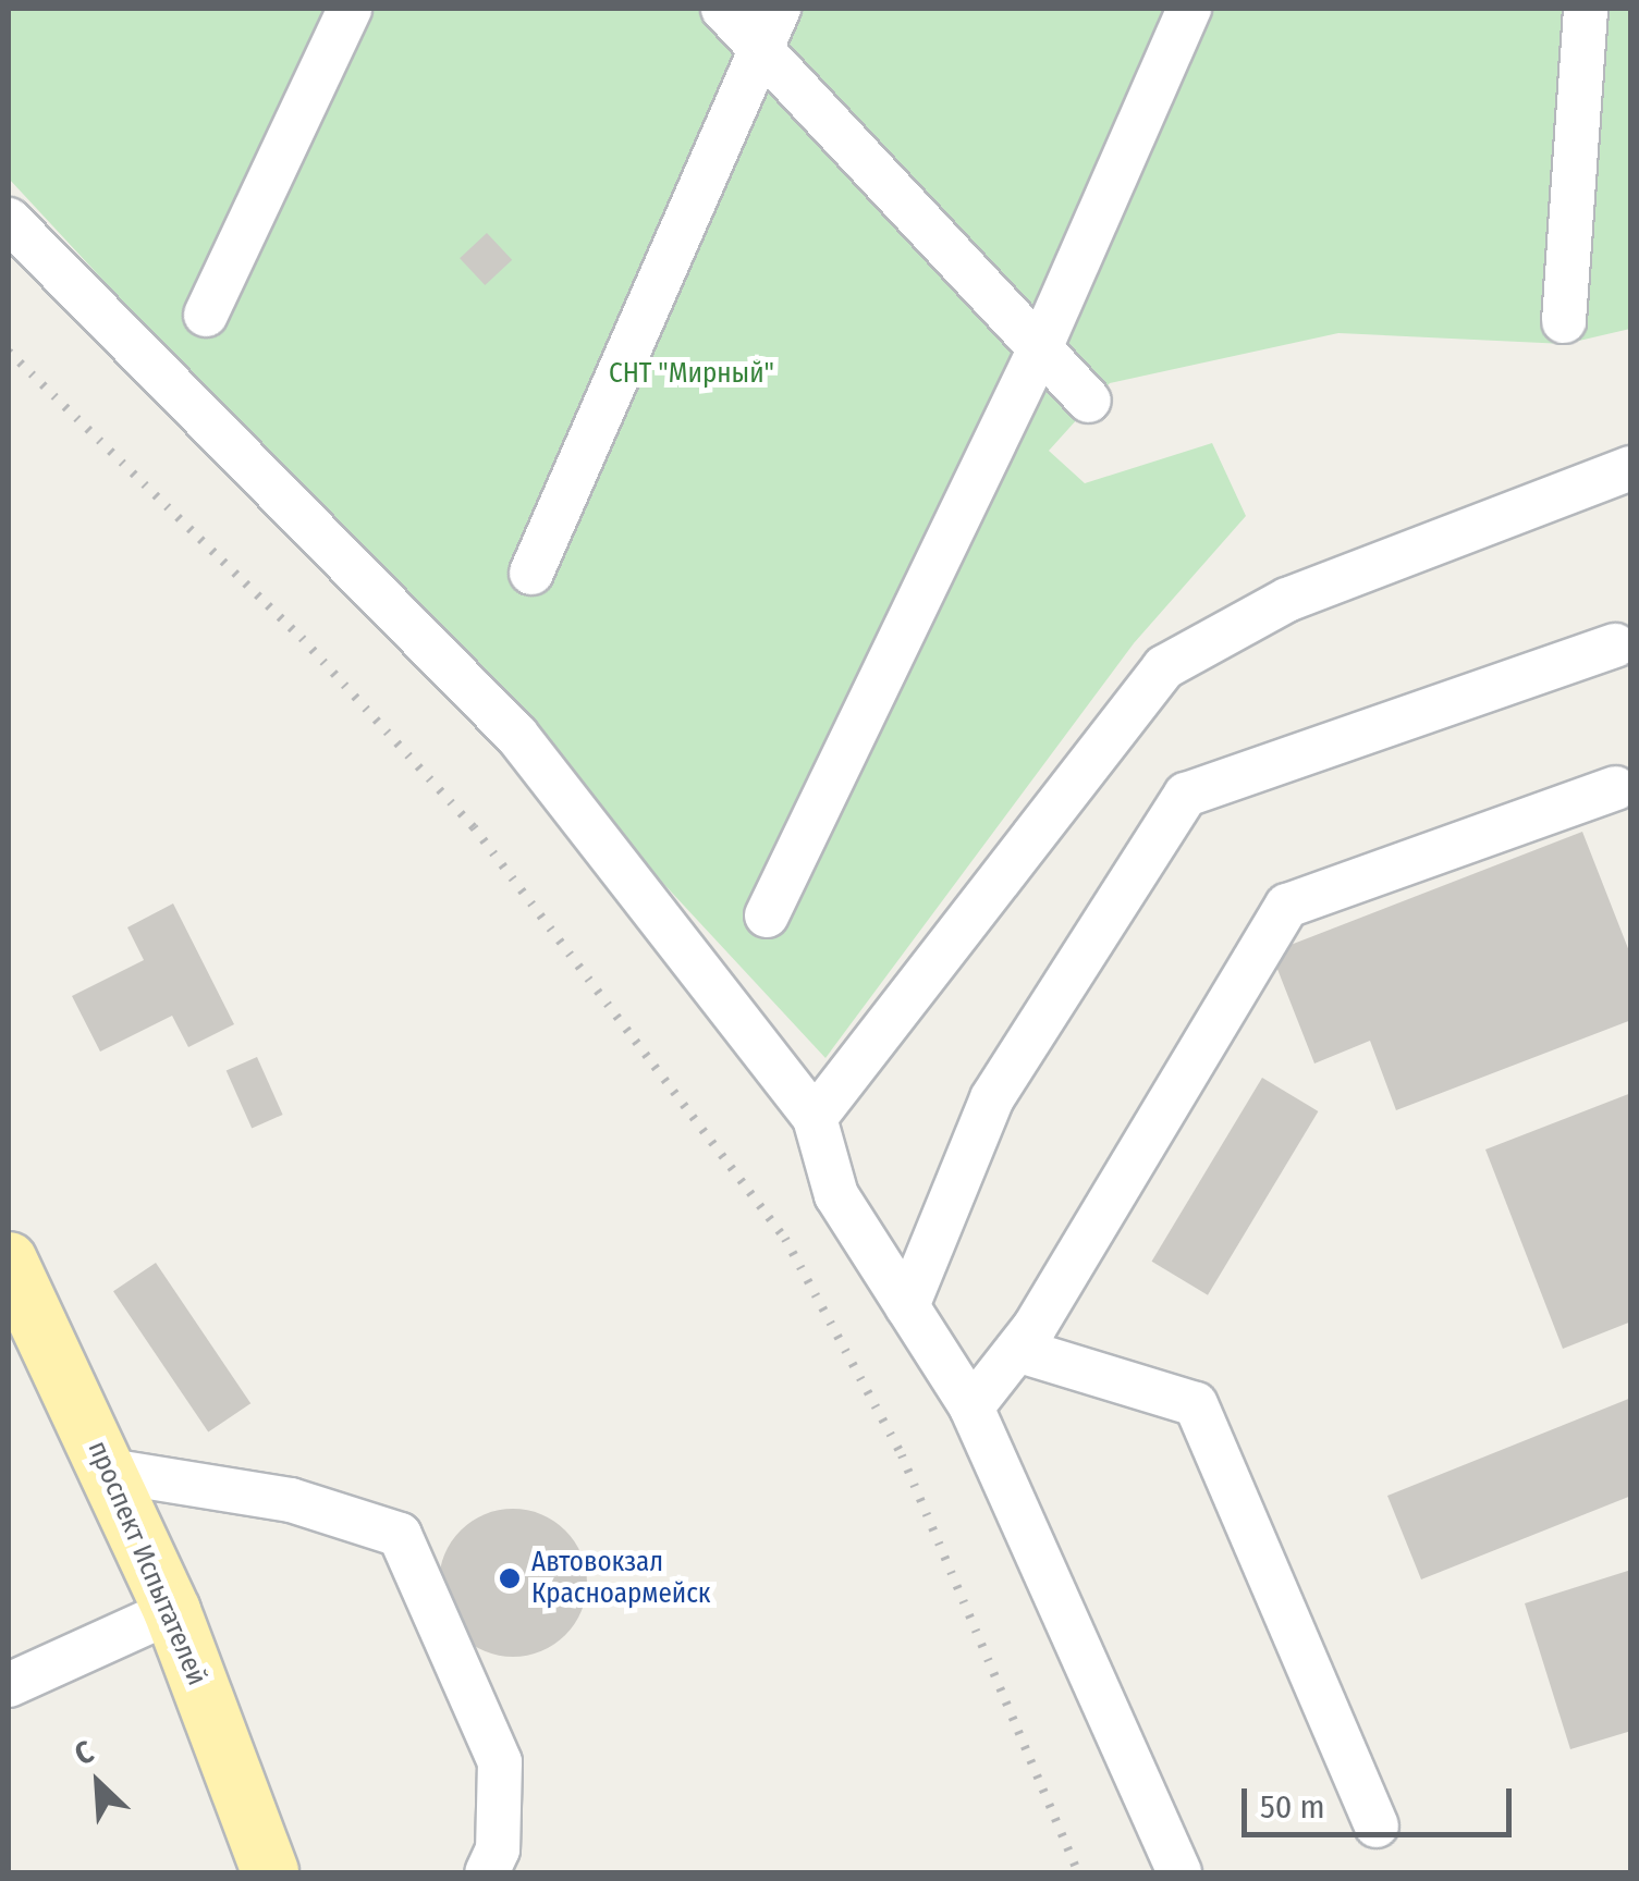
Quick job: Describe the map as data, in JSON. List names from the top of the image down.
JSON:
{
  "streets": {
    "main road": ["проспект Испытателей"]
  },
  "parks": ["СНТ \"Мирный\""],
  "places": ["Автовокзал Красноармейск"],
  "scale_bar": "50 m",
  "north": "top left"
}
